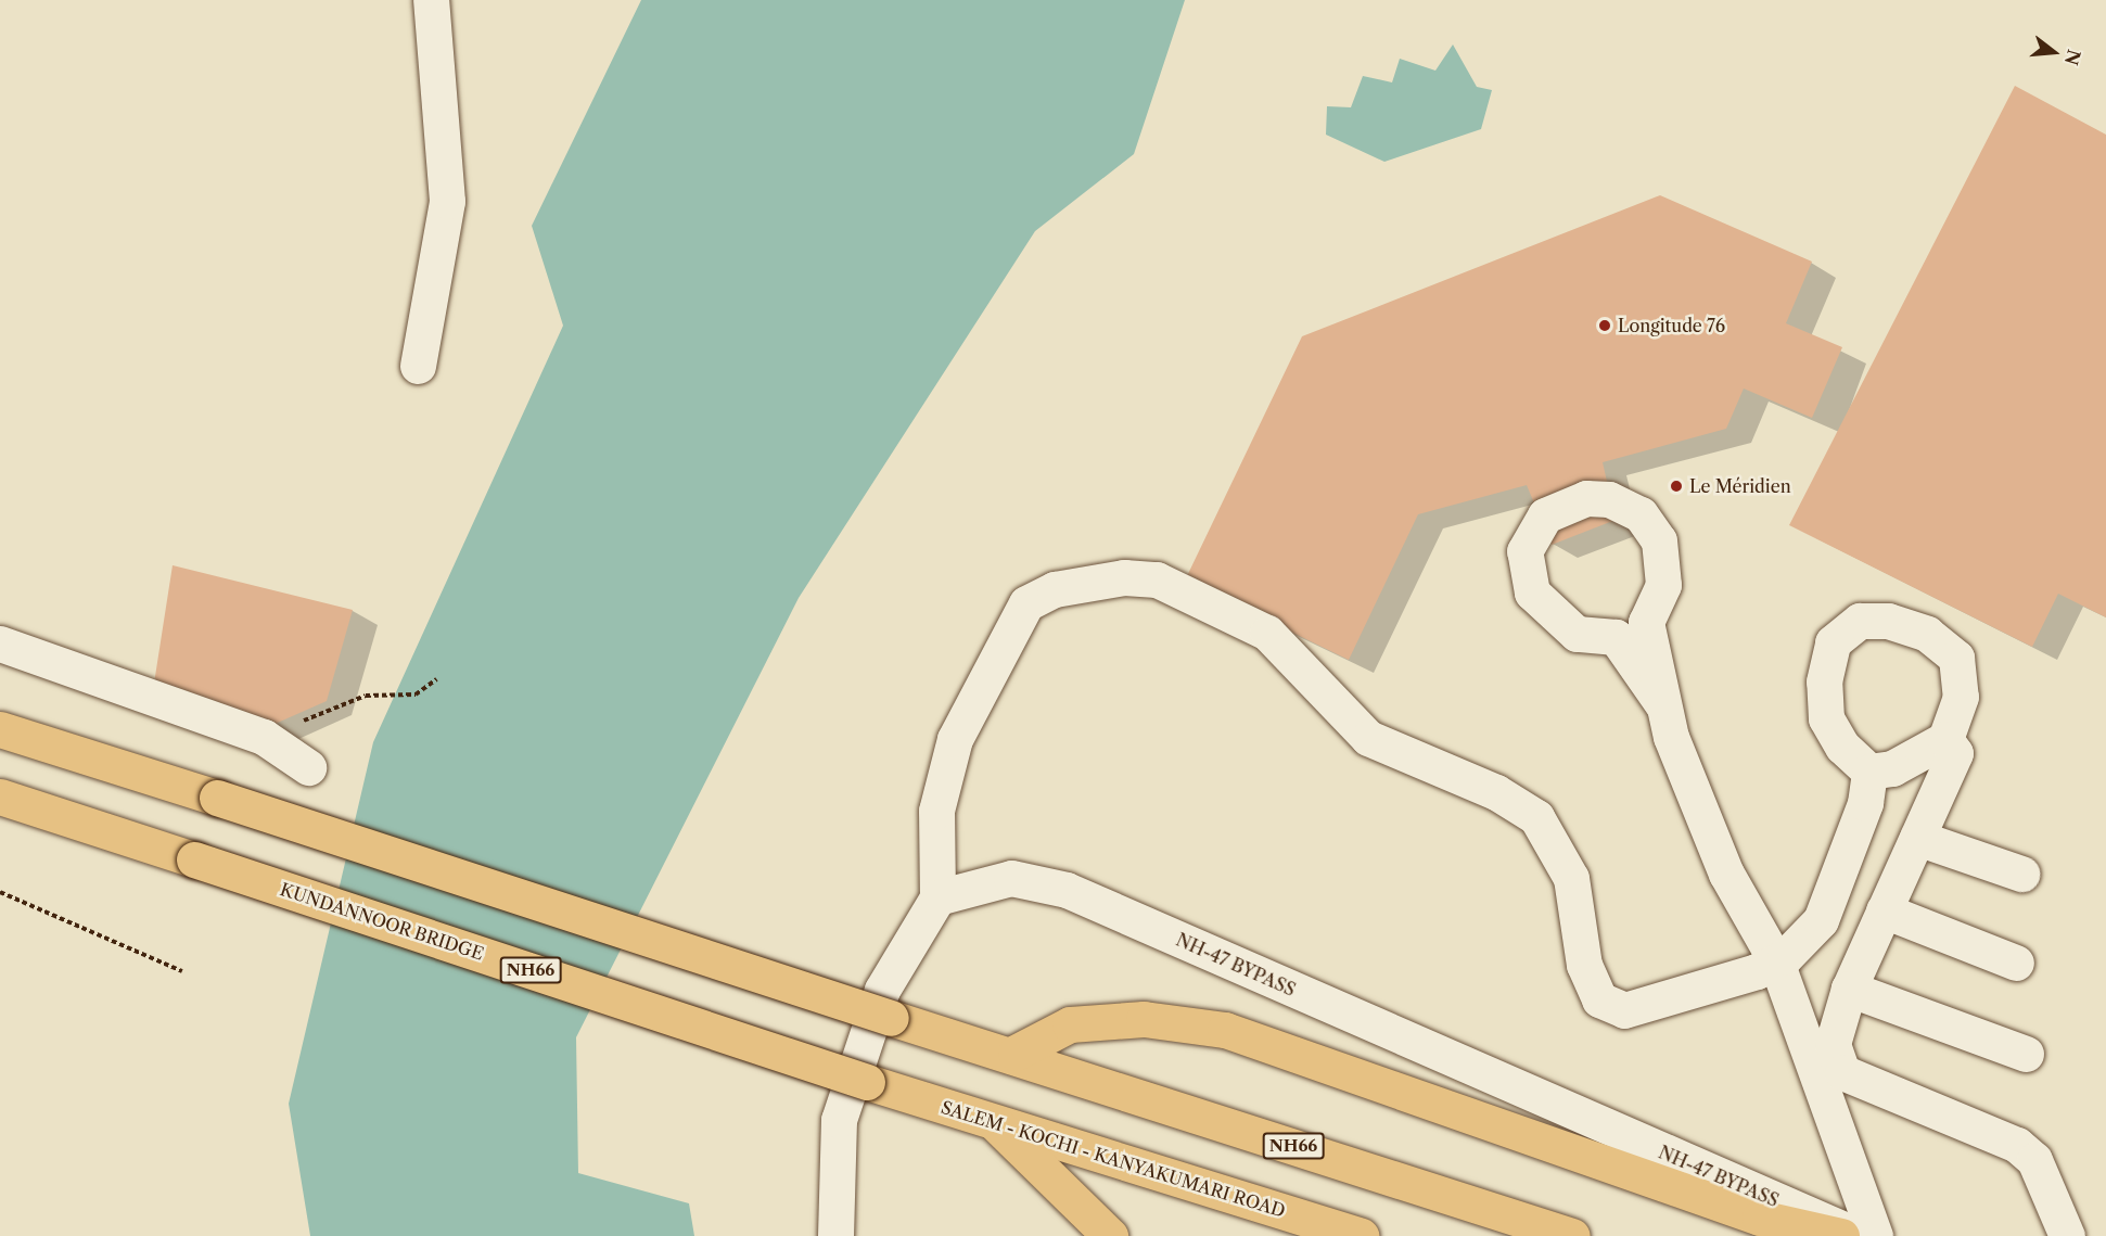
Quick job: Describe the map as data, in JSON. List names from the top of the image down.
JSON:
{
  "streets": {
    "highway": ["KUNDANNOOR BRIDGE", "NH66", "SALEM - KOCHI - KANYAKUMARI ROAD"],
    "street": ["NH-47 BYPASS"]
  },
  "crossings": [
    ["KUNDANNOOR BRIDGE", "SALEM - KOCHI - KANYAKUMARI ROAD"]
  ],
  "places": ["Longitude 76", "Le Méridien"],
  "north": "right"
}
